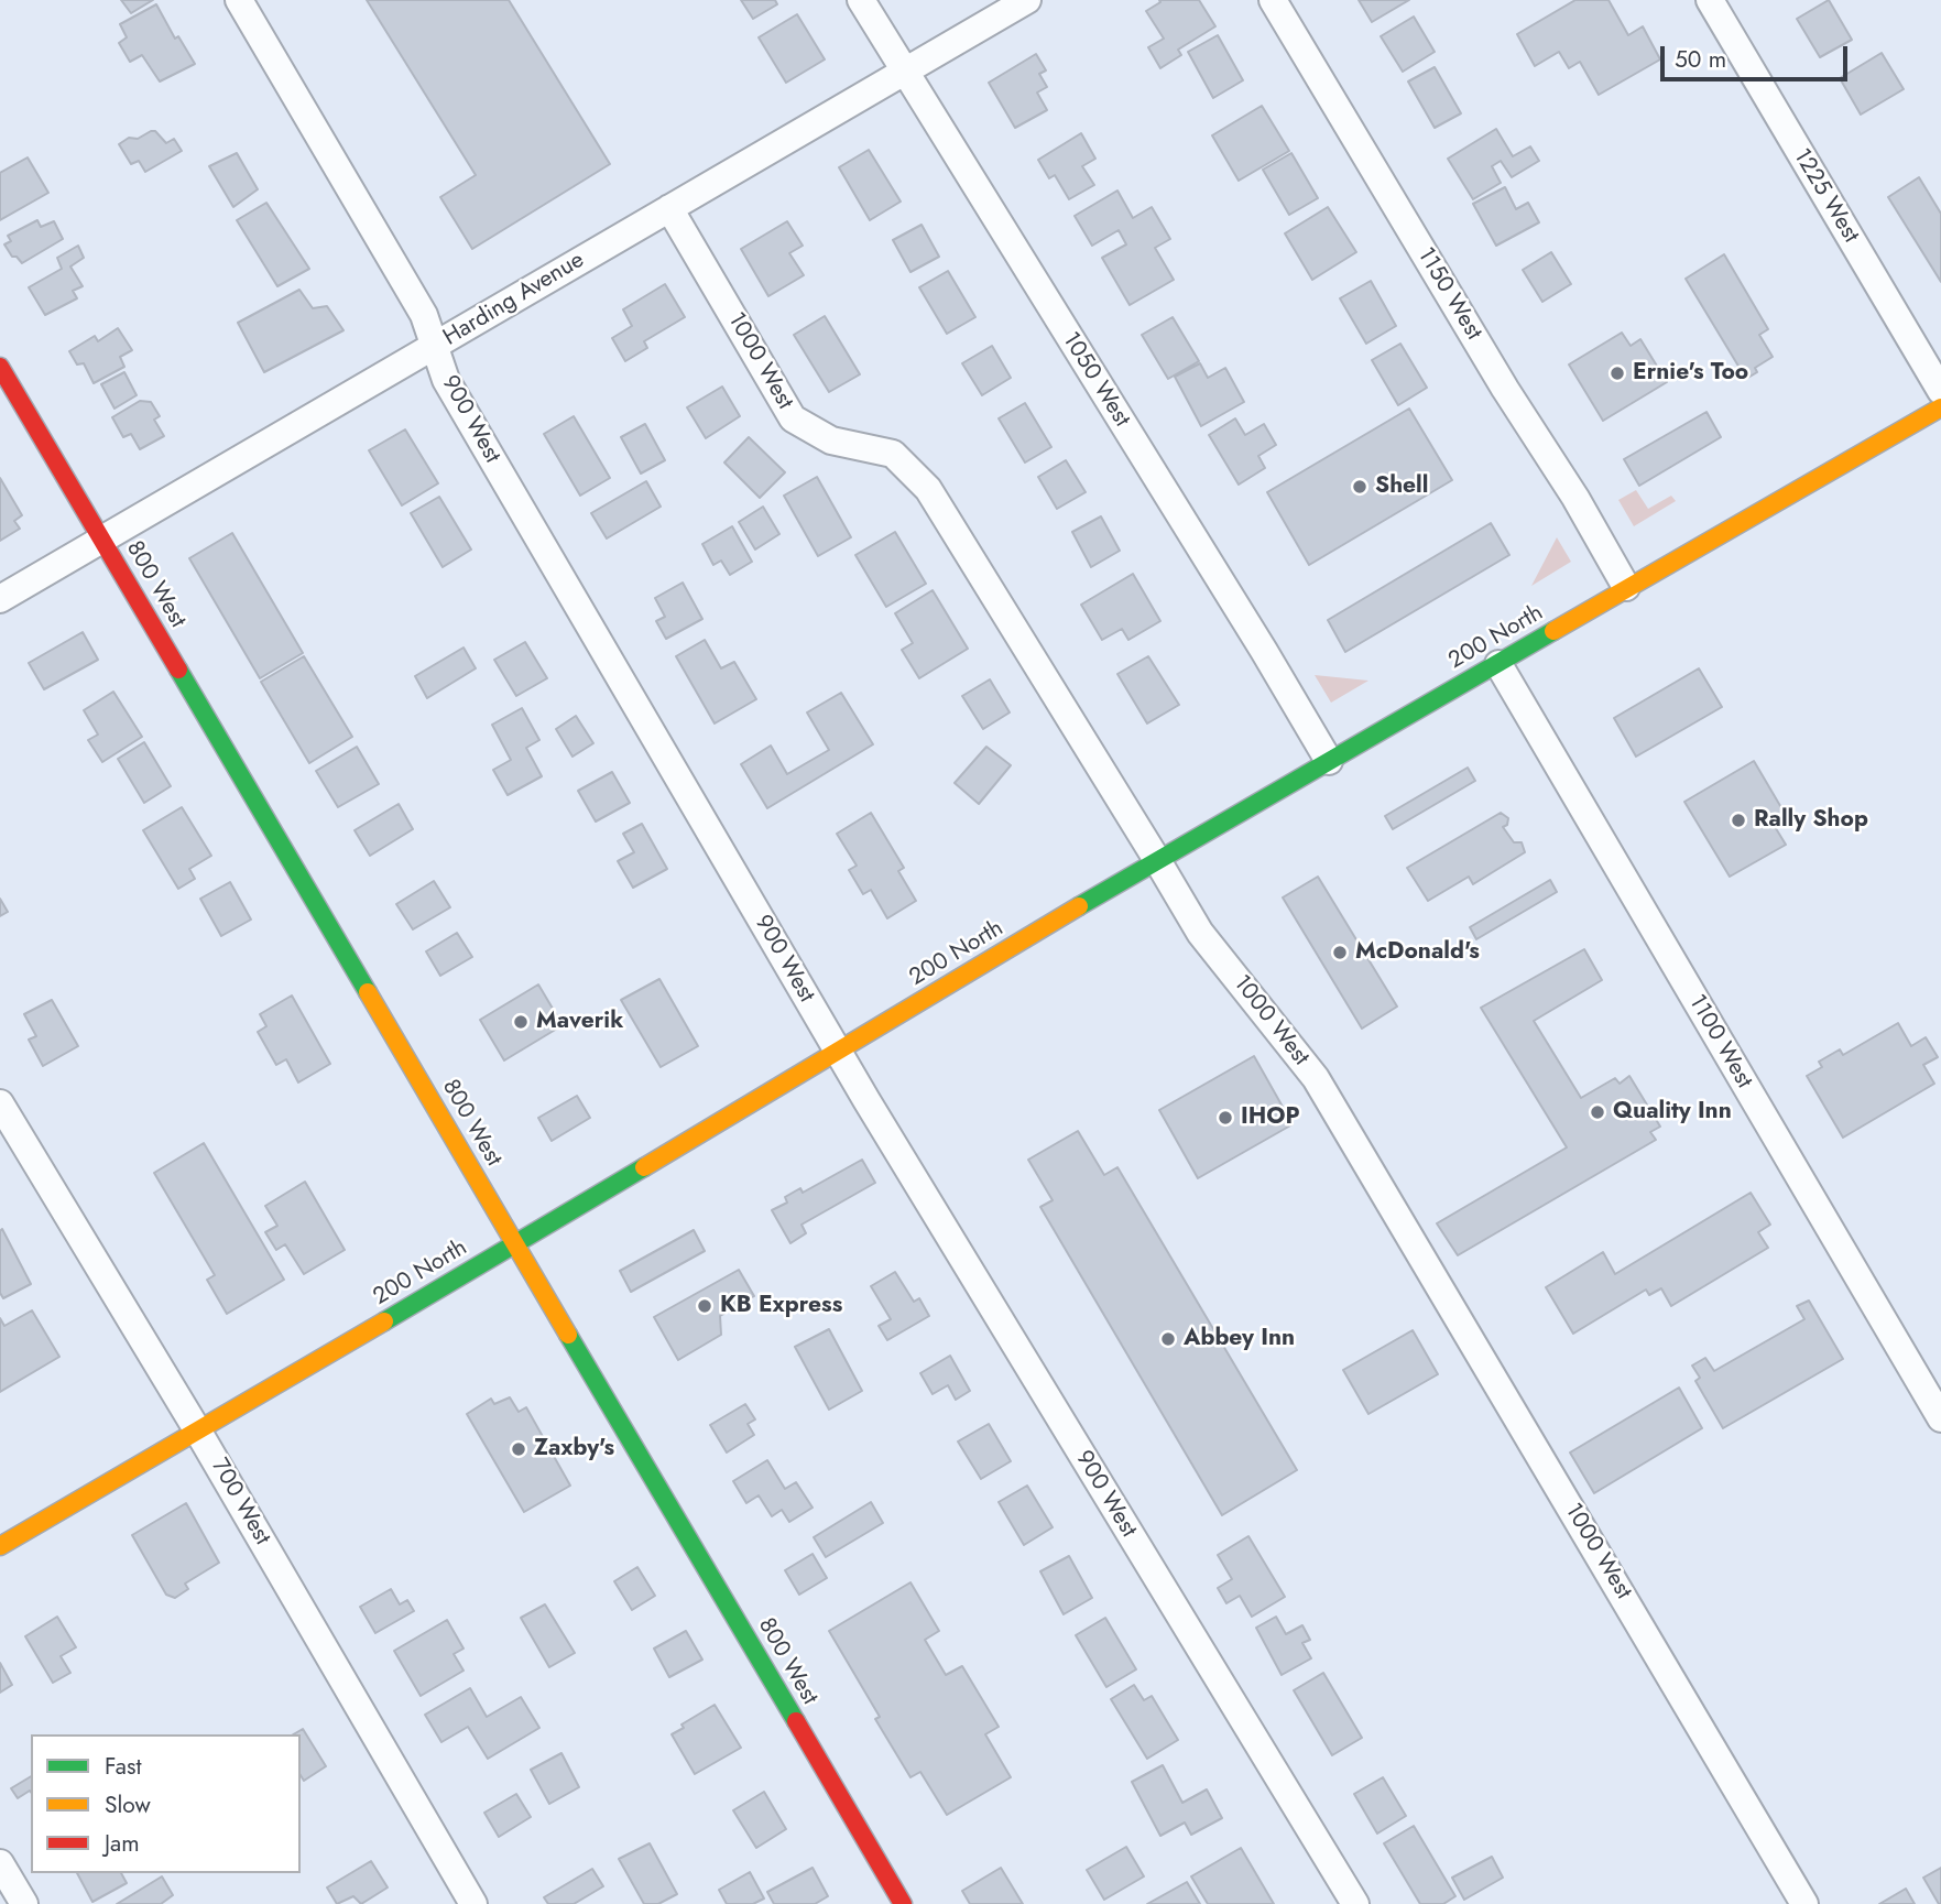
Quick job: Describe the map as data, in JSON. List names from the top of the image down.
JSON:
{
  "streets": {
    "main road": ["800 West", "200 North"],
    "street": [
      "1225 West",
      "1150 West",
      "Harding Avenue",
      "1000 West",
      "1050 West",
      "900 West",
      "1100 West",
      "700 West"
    ]
  },
  "crossings": [
    ["1150 West", "200 North"],
    ["Harding Avenue", "1000 West"],
    ["Harding Avenue", "1050 West"],
    ["Harding Avenue", "900 West"],
    ["Harding Avenue", "800 West"],
    ["1000 West", "200 North"],
    ["1050 West", "200 North"],
    ["900 West", "200 North"],
    ["800 West", "200 North"],
    ["200 North", "1100 West"],
    ["200 North", "700 West"]
  ],
  "places": [
    "Ernie's Too",
    "Shell",
    "Rally Shop",
    "McDonald's",
    "Maverik",
    "Quality Inn",
    "IHOP",
    "KB Express",
    "Abbey Inn",
    "Zaxby's"
  ],
  "legend": ["Fast", "Slow", "Jam"],
  "scale_bar": "50 m"
}
